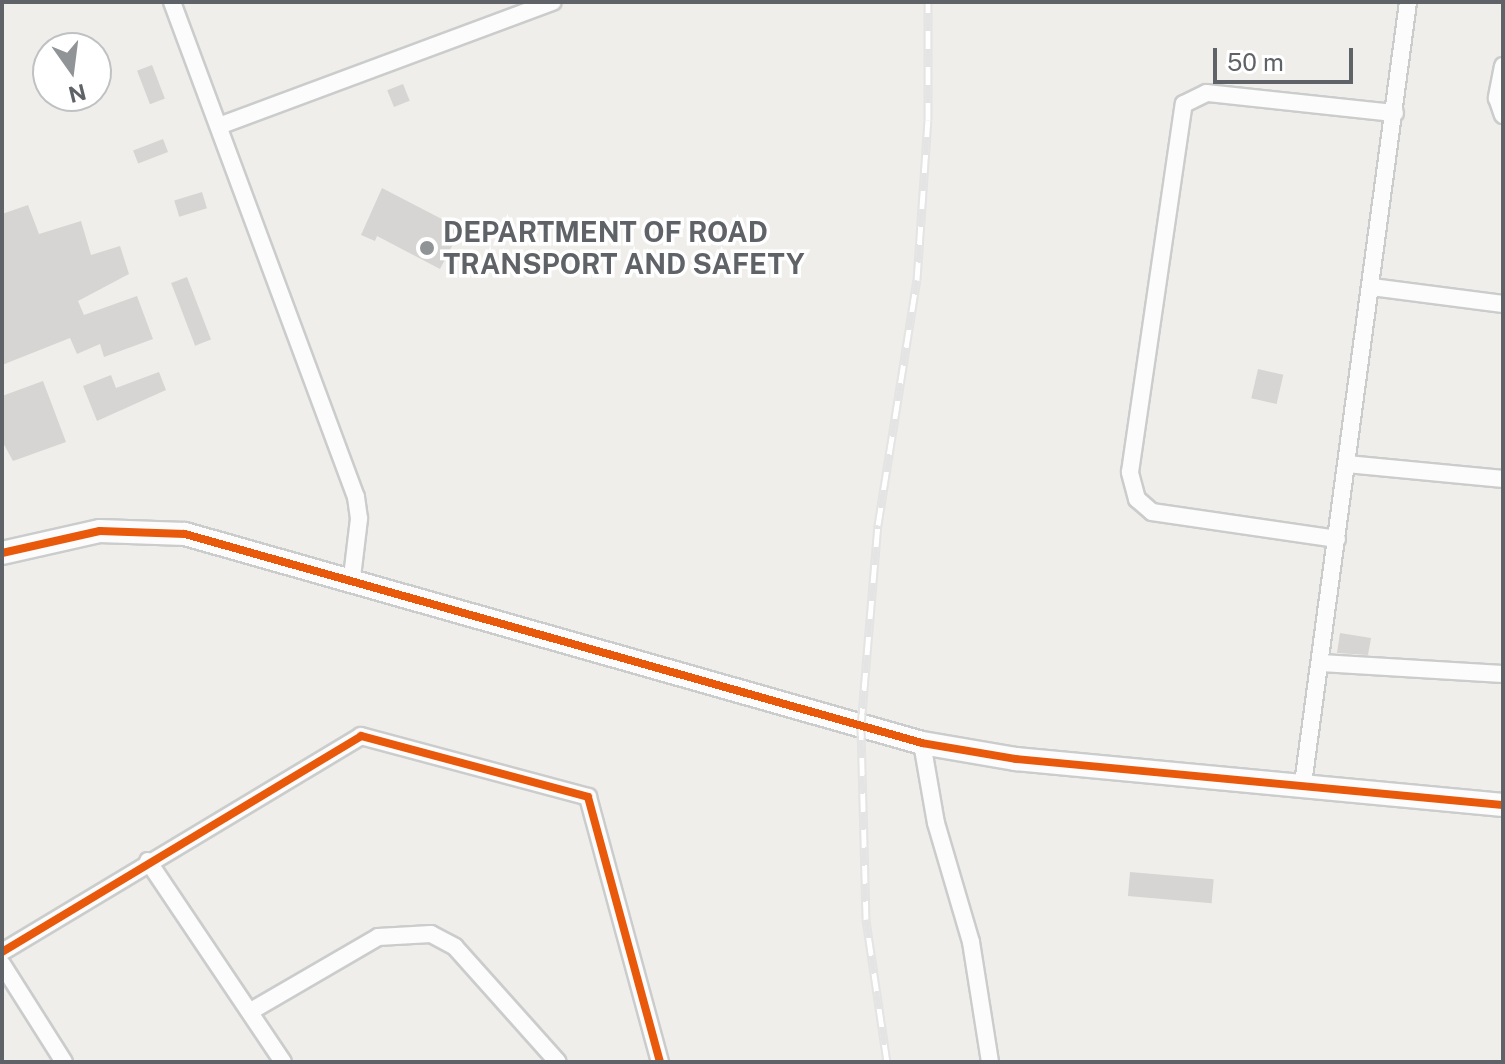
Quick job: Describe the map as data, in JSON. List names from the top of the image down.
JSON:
{
  "places": ["DEPARTMENT OF ROAD TRANSPORT AND SAFETY"],
  "scale_bar": "50 m",
  "north": "bottom"
}
